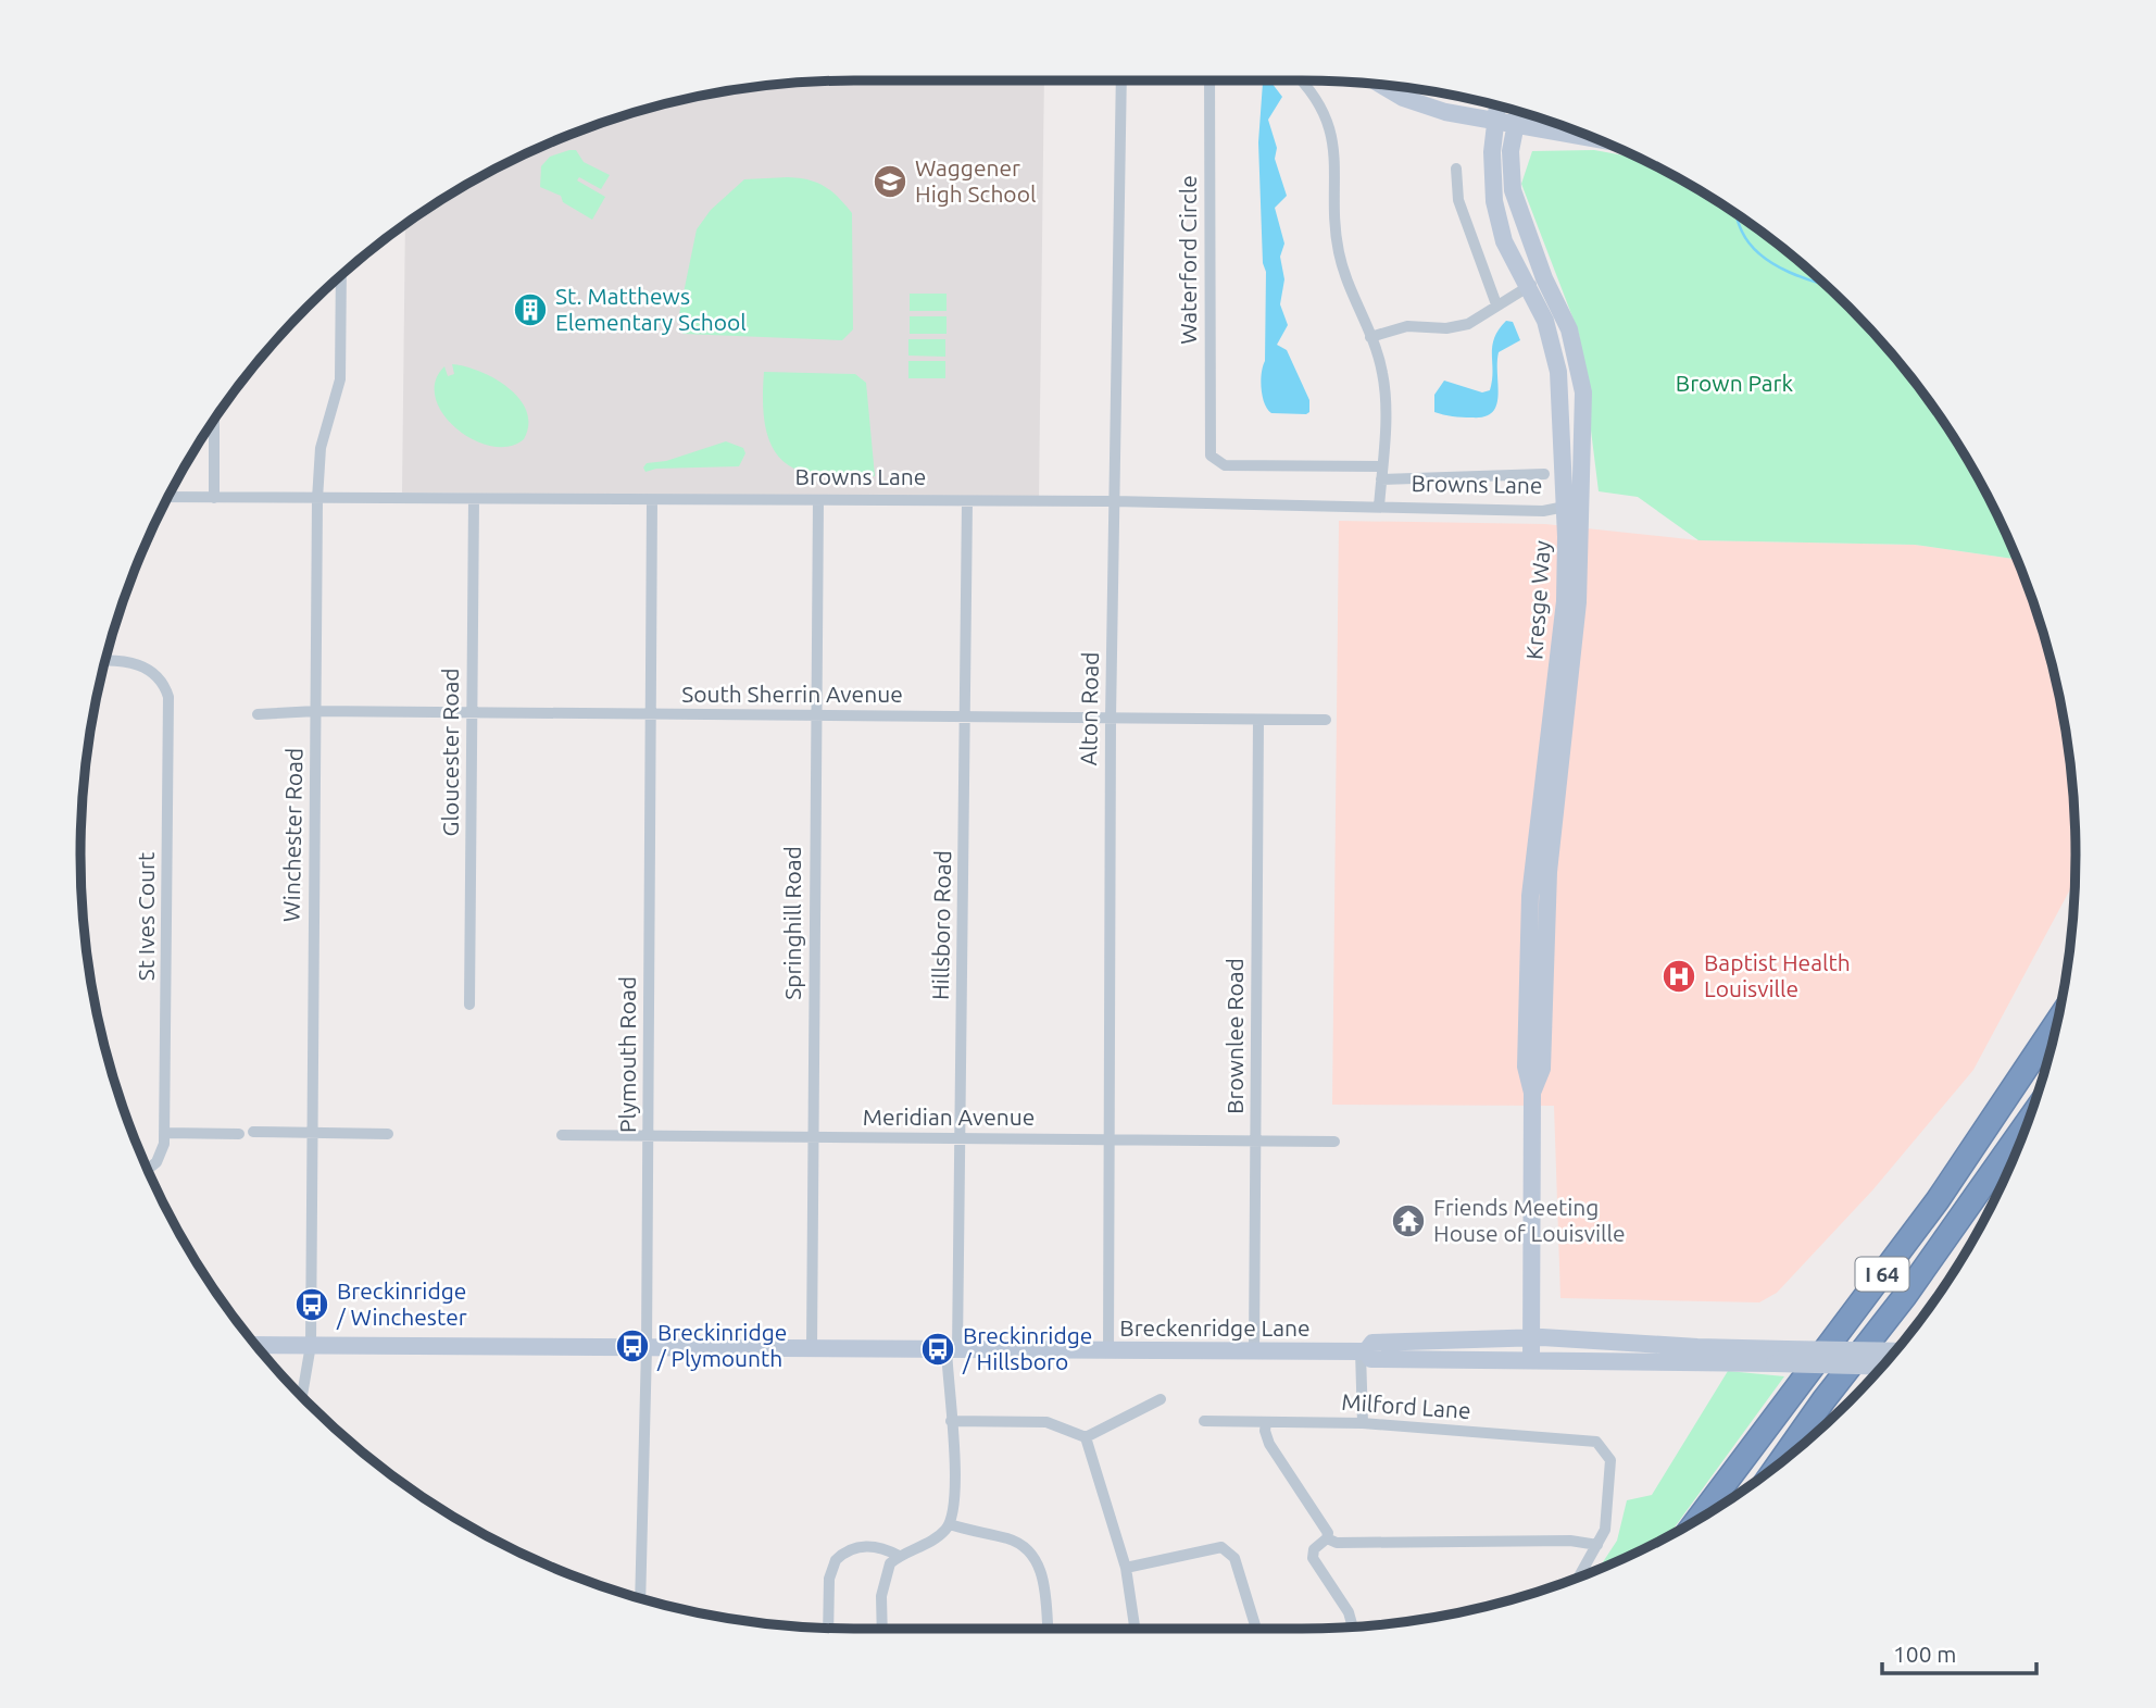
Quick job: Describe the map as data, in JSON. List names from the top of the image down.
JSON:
{
  "streets": {
    "highway": ["I 64"],
    "street": [
      "Waterford Circle",
      "Browns Lane",
      "Kresge Way",
      "South Sherrin Avenue",
      "Alton Road",
      "Gloucester Road",
      "Winchester Road",
      "St Ives Court",
      "Springhill Road",
      "Hillsboro Road",
      "Brownlee Road",
      "Plymouth Road",
      "Meridian Avenue",
      "Breckenridge Lane",
      "Milford Lane"
    ]
  },
  "crossings": [
    ["Browns Lane", "Kresge Way"],
    ["Browns Lane", "Alton Road"],
    ["Browns Lane", "Gloucester Road"],
    ["Browns Lane", "Winchester Road"],
    ["Browns Lane", "Springhill Road"],
    ["Browns Lane", "Hillsboro Road"],
    ["Browns Lane", "Plymouth Road"],
    ["Kresge Way", "Breckenridge Lane"],
    ["South Sherrin Avenue", "Alton Road"],
    ["South Sherrin Avenue", "Gloucester Road"],
    ["South Sherrin Avenue", "Winchester Road"],
    ["South Sherrin Avenue", "Springhill Road"],
    ["South Sherrin Avenue", "Hillsboro Road"],
    ["South Sherrin Avenue", "Brownlee Road"],
    ["South Sherrin Avenue", "Plymouth Road"],
    ["Alton Road", "Meridian Avenue"],
    ["Alton Road", "Breckenridge Lane"],
    ["Winchester Road", "Breckenridge Lane"],
    ["Springhill Road", "Meridian Avenue"],
    ["Springhill Road", "Breckenridge Lane"],
    ["Hillsboro Road", "Meridian Avenue"],
    ["Hillsboro Road", "Breckenridge Lane"],
    ["Brownlee Road", "Meridian Avenue"],
    ["Brownlee Road", "Breckenridge Lane"],
    ["Plymouth Road", "Meridian Avenue"],
    ["Plymouth Road", "Breckenridge Lane"]
  ],
  "parks": ["Brown Park"],
  "places": {
    "school or university": ["Waggener High School"],
    "building": ["St. Matthews Elementary School"],
    "hospital": ["Baptist Health Louisville"],
    "temple": ["Friends Meeting House of Louisville"],
    "bus stop": ["Breckinridge / Winchester", "Breckinridge / Plymounth", "Breckinridge / Hillsboro"]
  },
  "scale_bar": "100 m"
}
